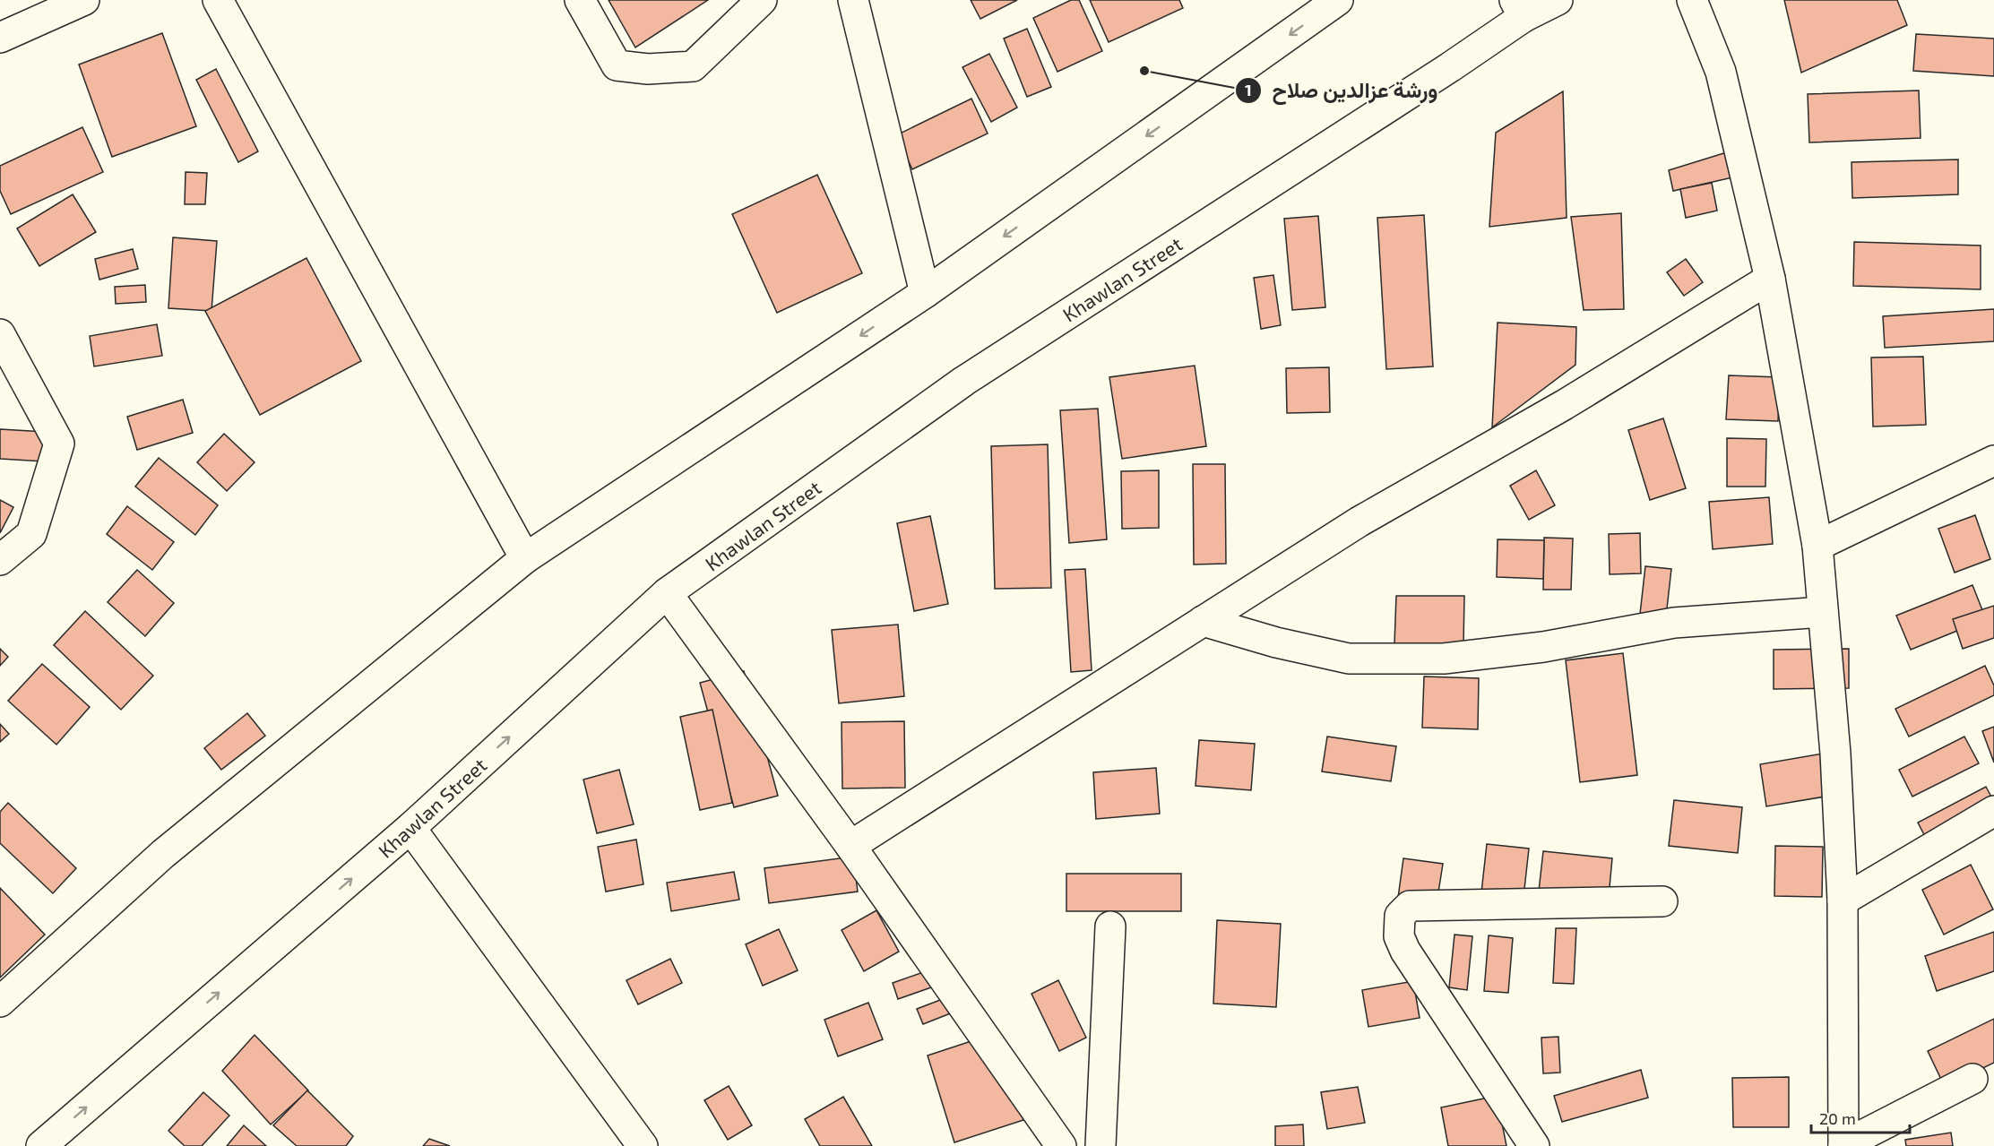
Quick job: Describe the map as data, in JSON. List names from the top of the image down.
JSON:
{
  "streets": {
    "street": ["Khawlan Street"]
  },
  "places": ["ورشة عزالدين صلاح"],
  "scale_bar": "20 m"
}
